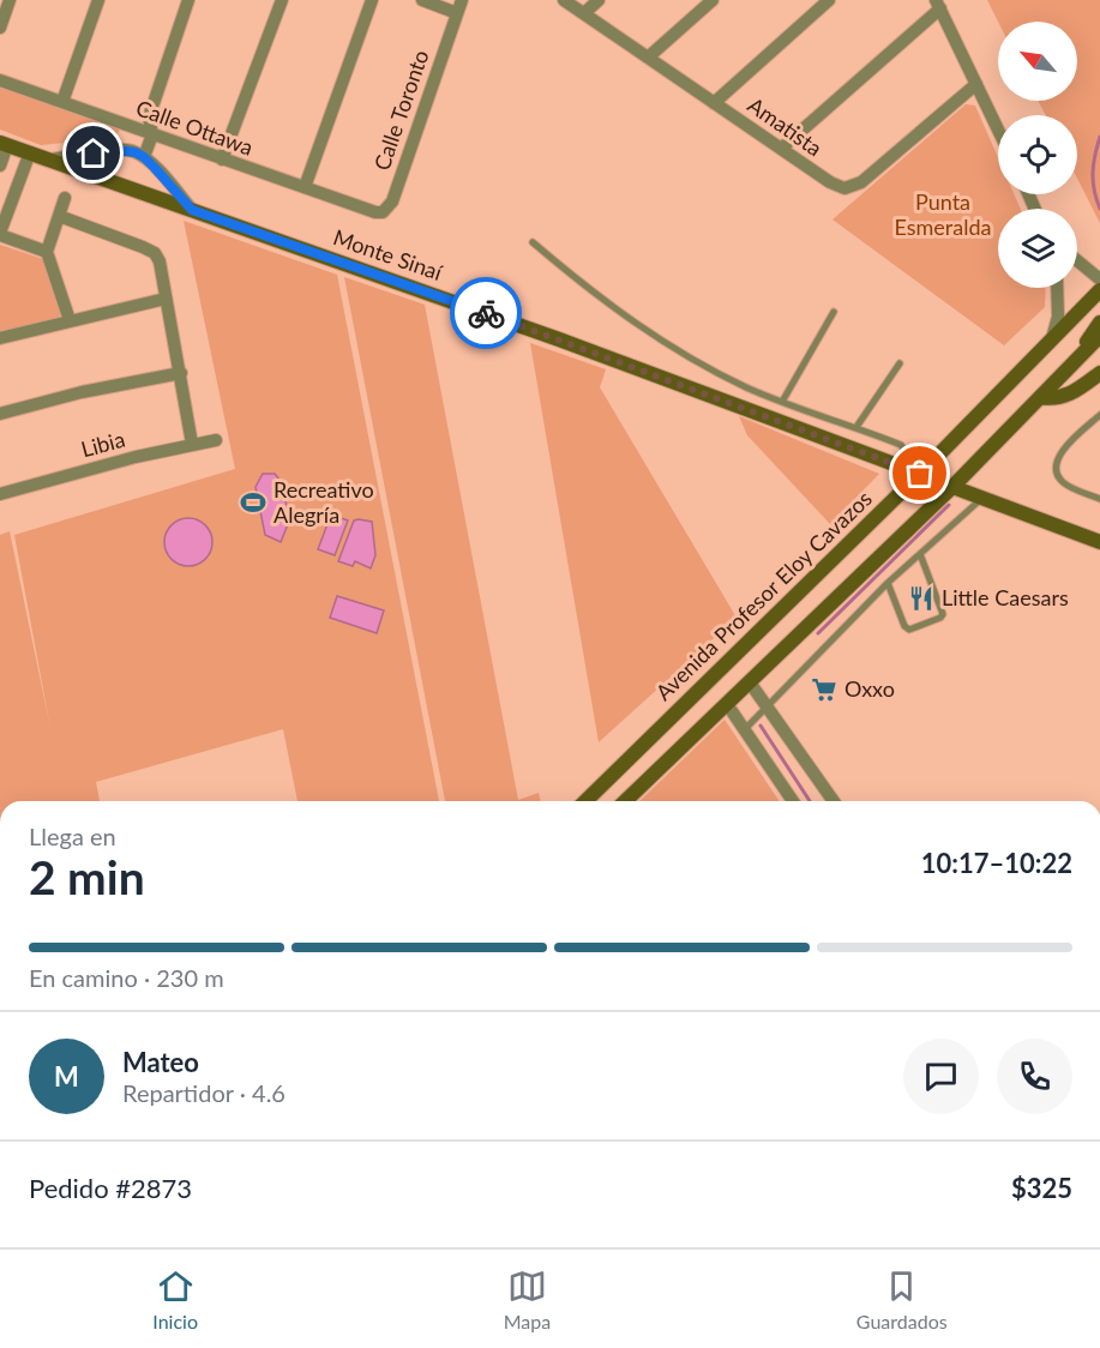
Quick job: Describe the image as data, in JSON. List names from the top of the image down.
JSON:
{
  "streets": {
    "main road": ["Monte Sinaí", "Avenida Profesor Eloy Cavazos"],
    "street": [
      "Calle Toronto",
      "Amatista",
      "Calle Ottawa",
      "Libia"
    ]
  },
  "crossings": [
    ["Calle Toronto", "Calle Ottawa"],
    ["Monte Sinaí", "Avenida Profesor Eloy Cavazos"]
  ],
  "parks": ["Punta Esmeralda"],
  "places": {
    "sports": ["Recreativo Alegría"],
    "restaurant": ["Little Caesars"],
    "supermarket": ["Oxxo"]
  },
  "north": "top left",
  "page": {
    "heading": ["2 min", "Llega en", "10:17–10:22"],
    "panel": [
      "Mateo",
      "Repartidor · 4.6",
      "Pedido #2873",
      "$325"
    ],
    "bar": "En camino · 230 m",
    "round": "M",
    "tabs": ["Inicio", "Mapa", "Guardados"]
  }
}
